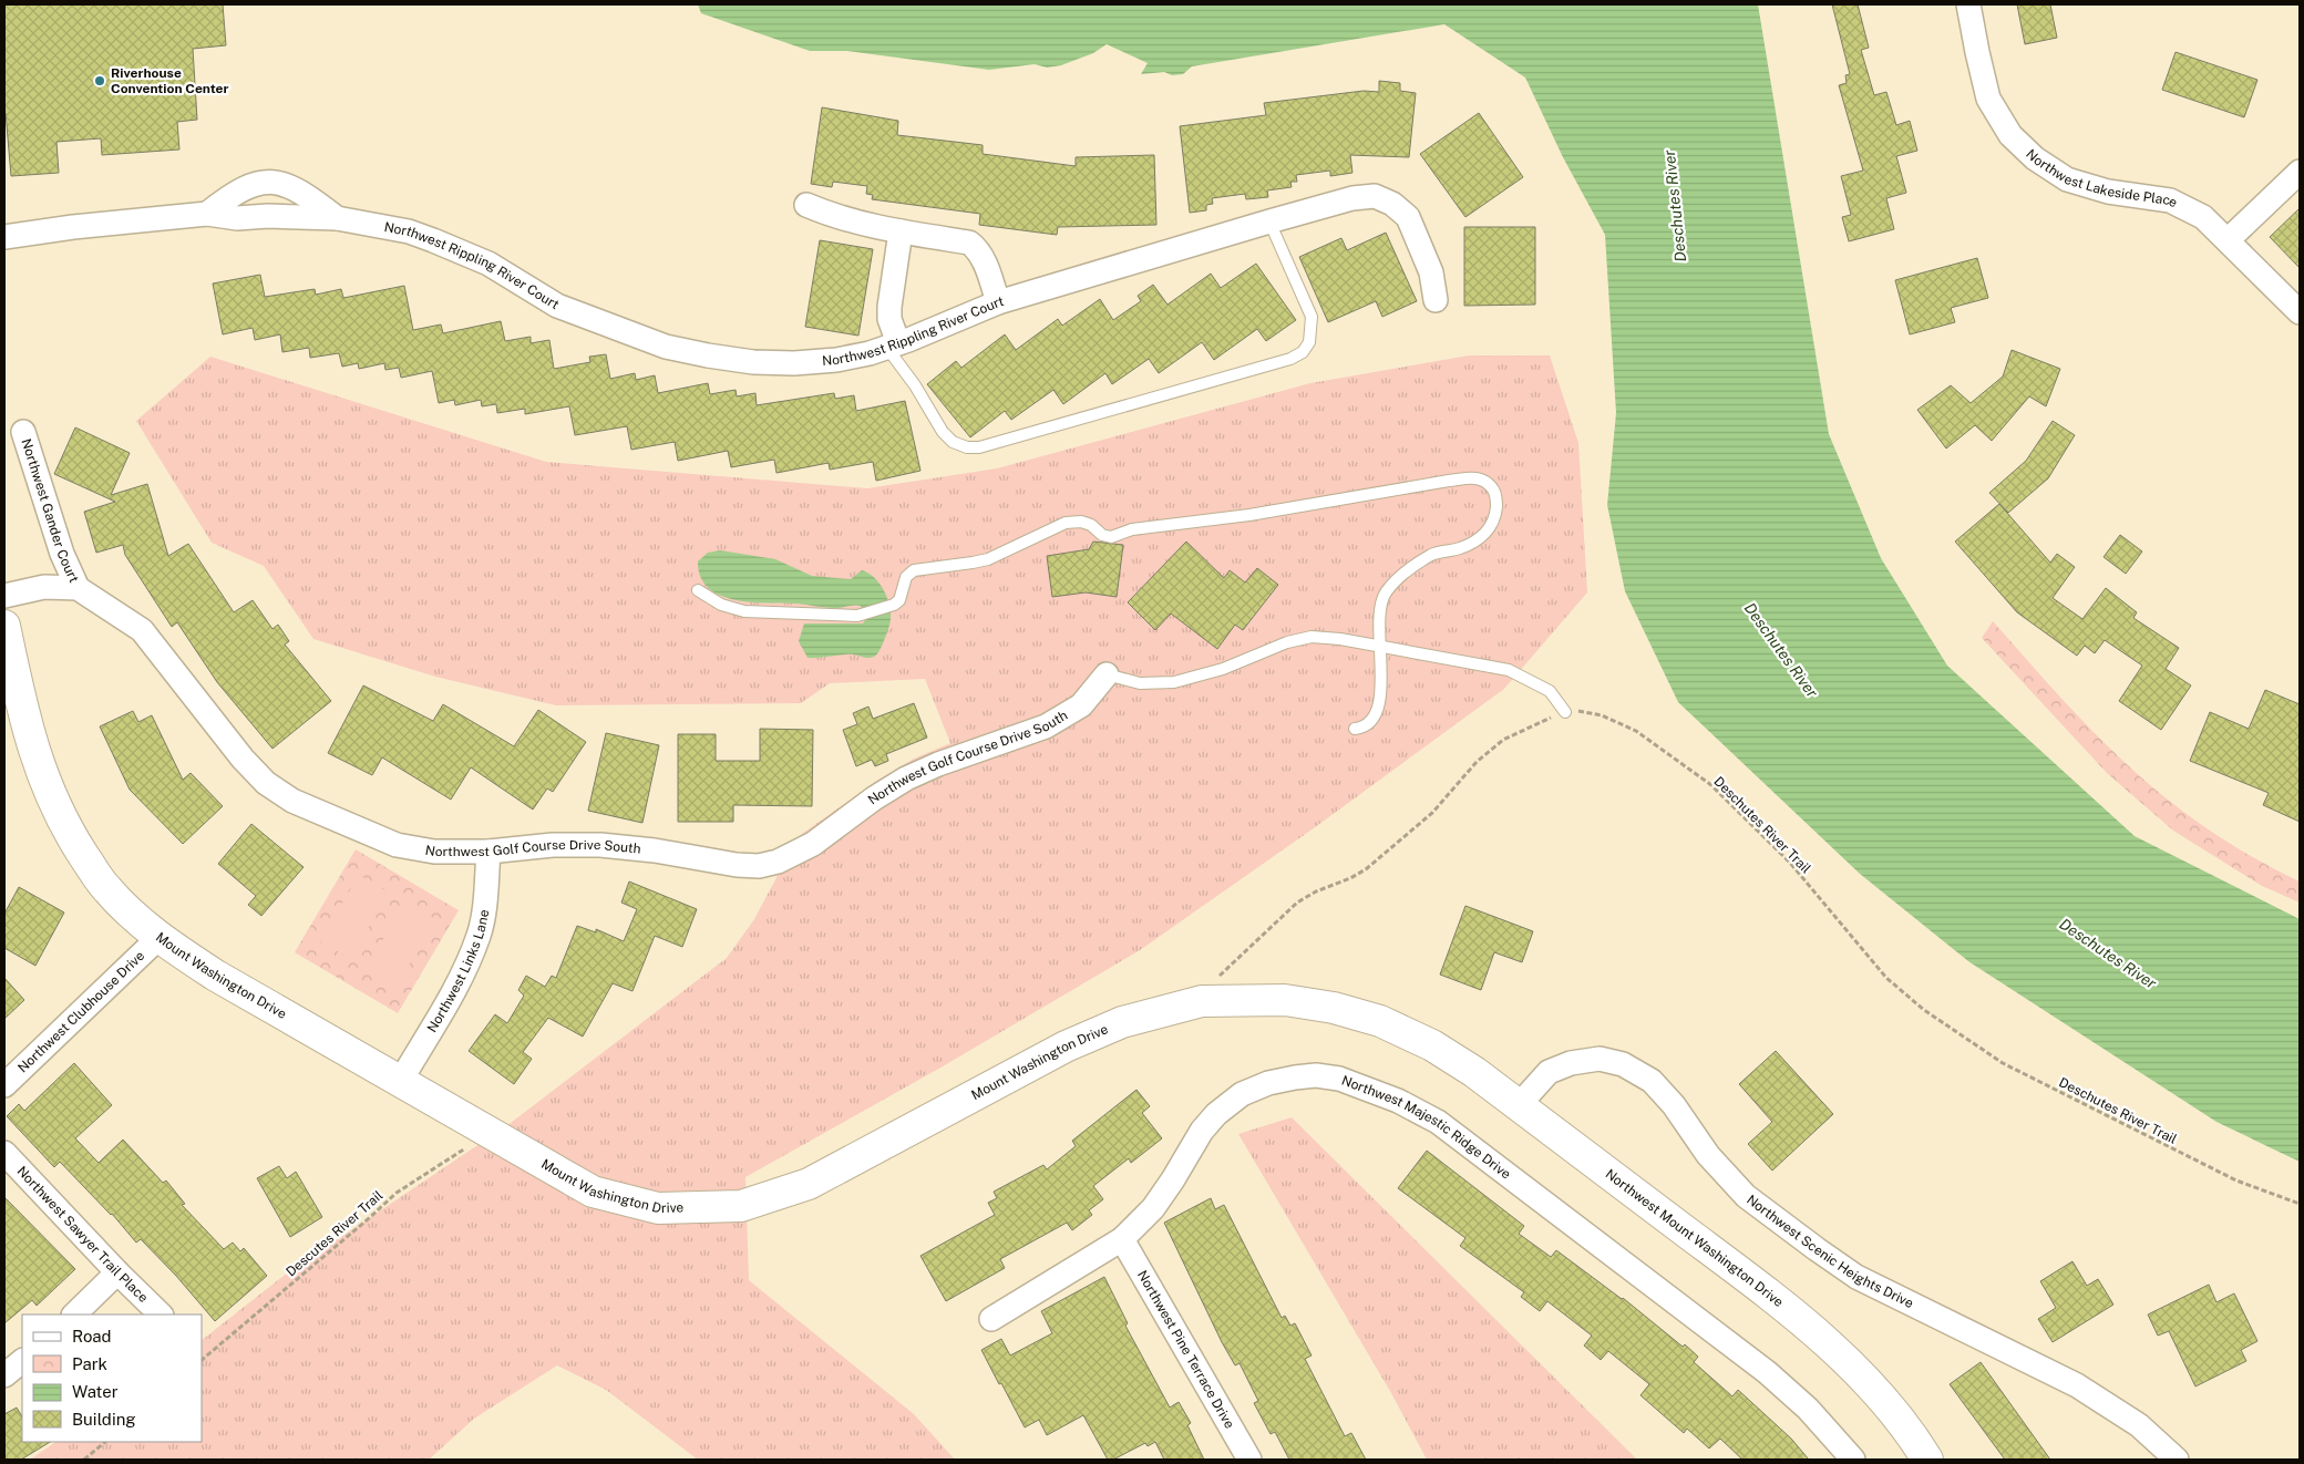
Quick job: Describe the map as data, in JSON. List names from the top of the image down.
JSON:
{
  "streets": {
    "main road": ["Mount Washington Drive", "Northwest Mount Washington Drive"],
    "street": [
      "Northwest Lakeside Place",
      "Northwest Rippling River Court",
      "Northwest Gander Court",
      "Northwest Golf Course Drive South",
      "Northwest Links Lane",
      "Northwest Clubhouse Drive",
      "Northwest Majestic Ridge Drive",
      "Northwest Sawyer Trail Place",
      "Northwest Scenic Heights Drive",
      "Northwest Pine Terrace Drive"
    ],
    "path": ["Deschutes River Trail", "Descutes River Trail"]
  },
  "crossings": [
    ["Northwest Gander Court", "Northwest Golf Course Drive South"],
    ["Northwest Golf Course Drive South", "Northwest Links Lane"],
    ["Deschutes River Trail", "Mount Washington Drive"],
    ["Northwest Links Lane", "Mount Washington Drive"],
    ["Mount Washington Drive", "Northwest Clubhouse Drive"],
    ["Mount Washington Drive", "Descutes River Trail"],
    ["Mount Washington Drive", "Northwest Mount Washington Drive"],
    ["Northwest Majestic Ridge Drive", "Northwest Pine Terrace Drive"],
    ["Northwest Mount Washington Drive", "Northwest Scenic Heights Drive"]
  ],
  "water": ["Deschutes River"],
  "places": ["Riverhouse Convention Center"],
  "legend": [
    "Road",
    "Park",
    "Water",
    "Building"
  ]
}
